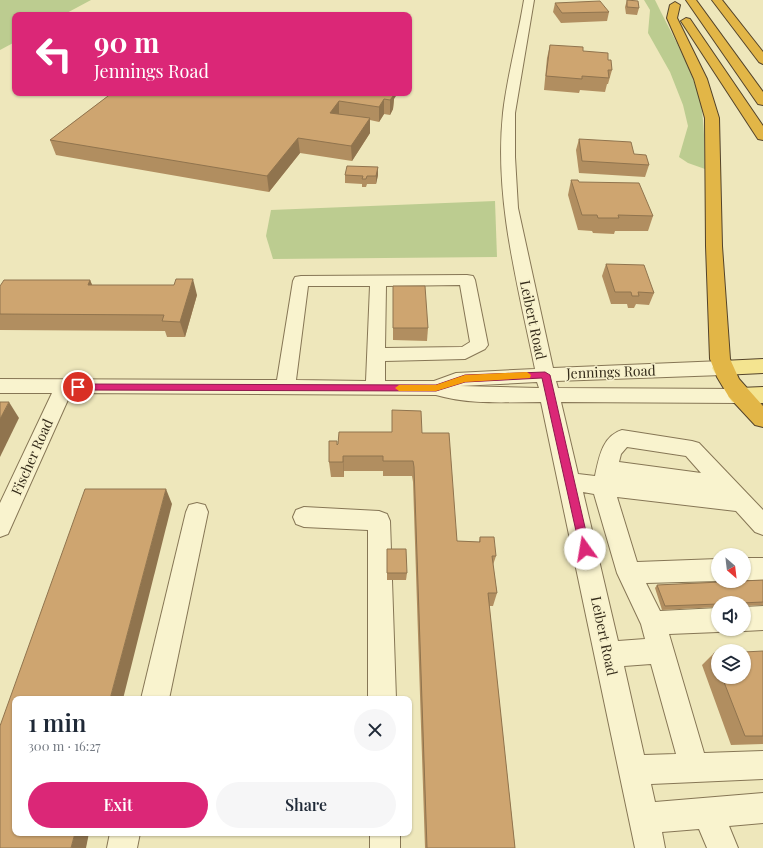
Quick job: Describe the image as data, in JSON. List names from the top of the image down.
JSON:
{
  "streets": {
    "main road": ["Jennings Road"],
    "street": ["Leibert Road", "Fischer Road"]
  },
  "crossings": [
    ["Leibert Road", "Jennings Road"],
    ["Jennings Road", "Fischer Road"]
  ],
  "north": "bottom right",
  "page": {
    "turn": ["90 m", "Jennings Road"],
    "heading": ["1 min", "300 m · 16:27"],
    "buttons": ["Exit", "Share"]
  }
}
